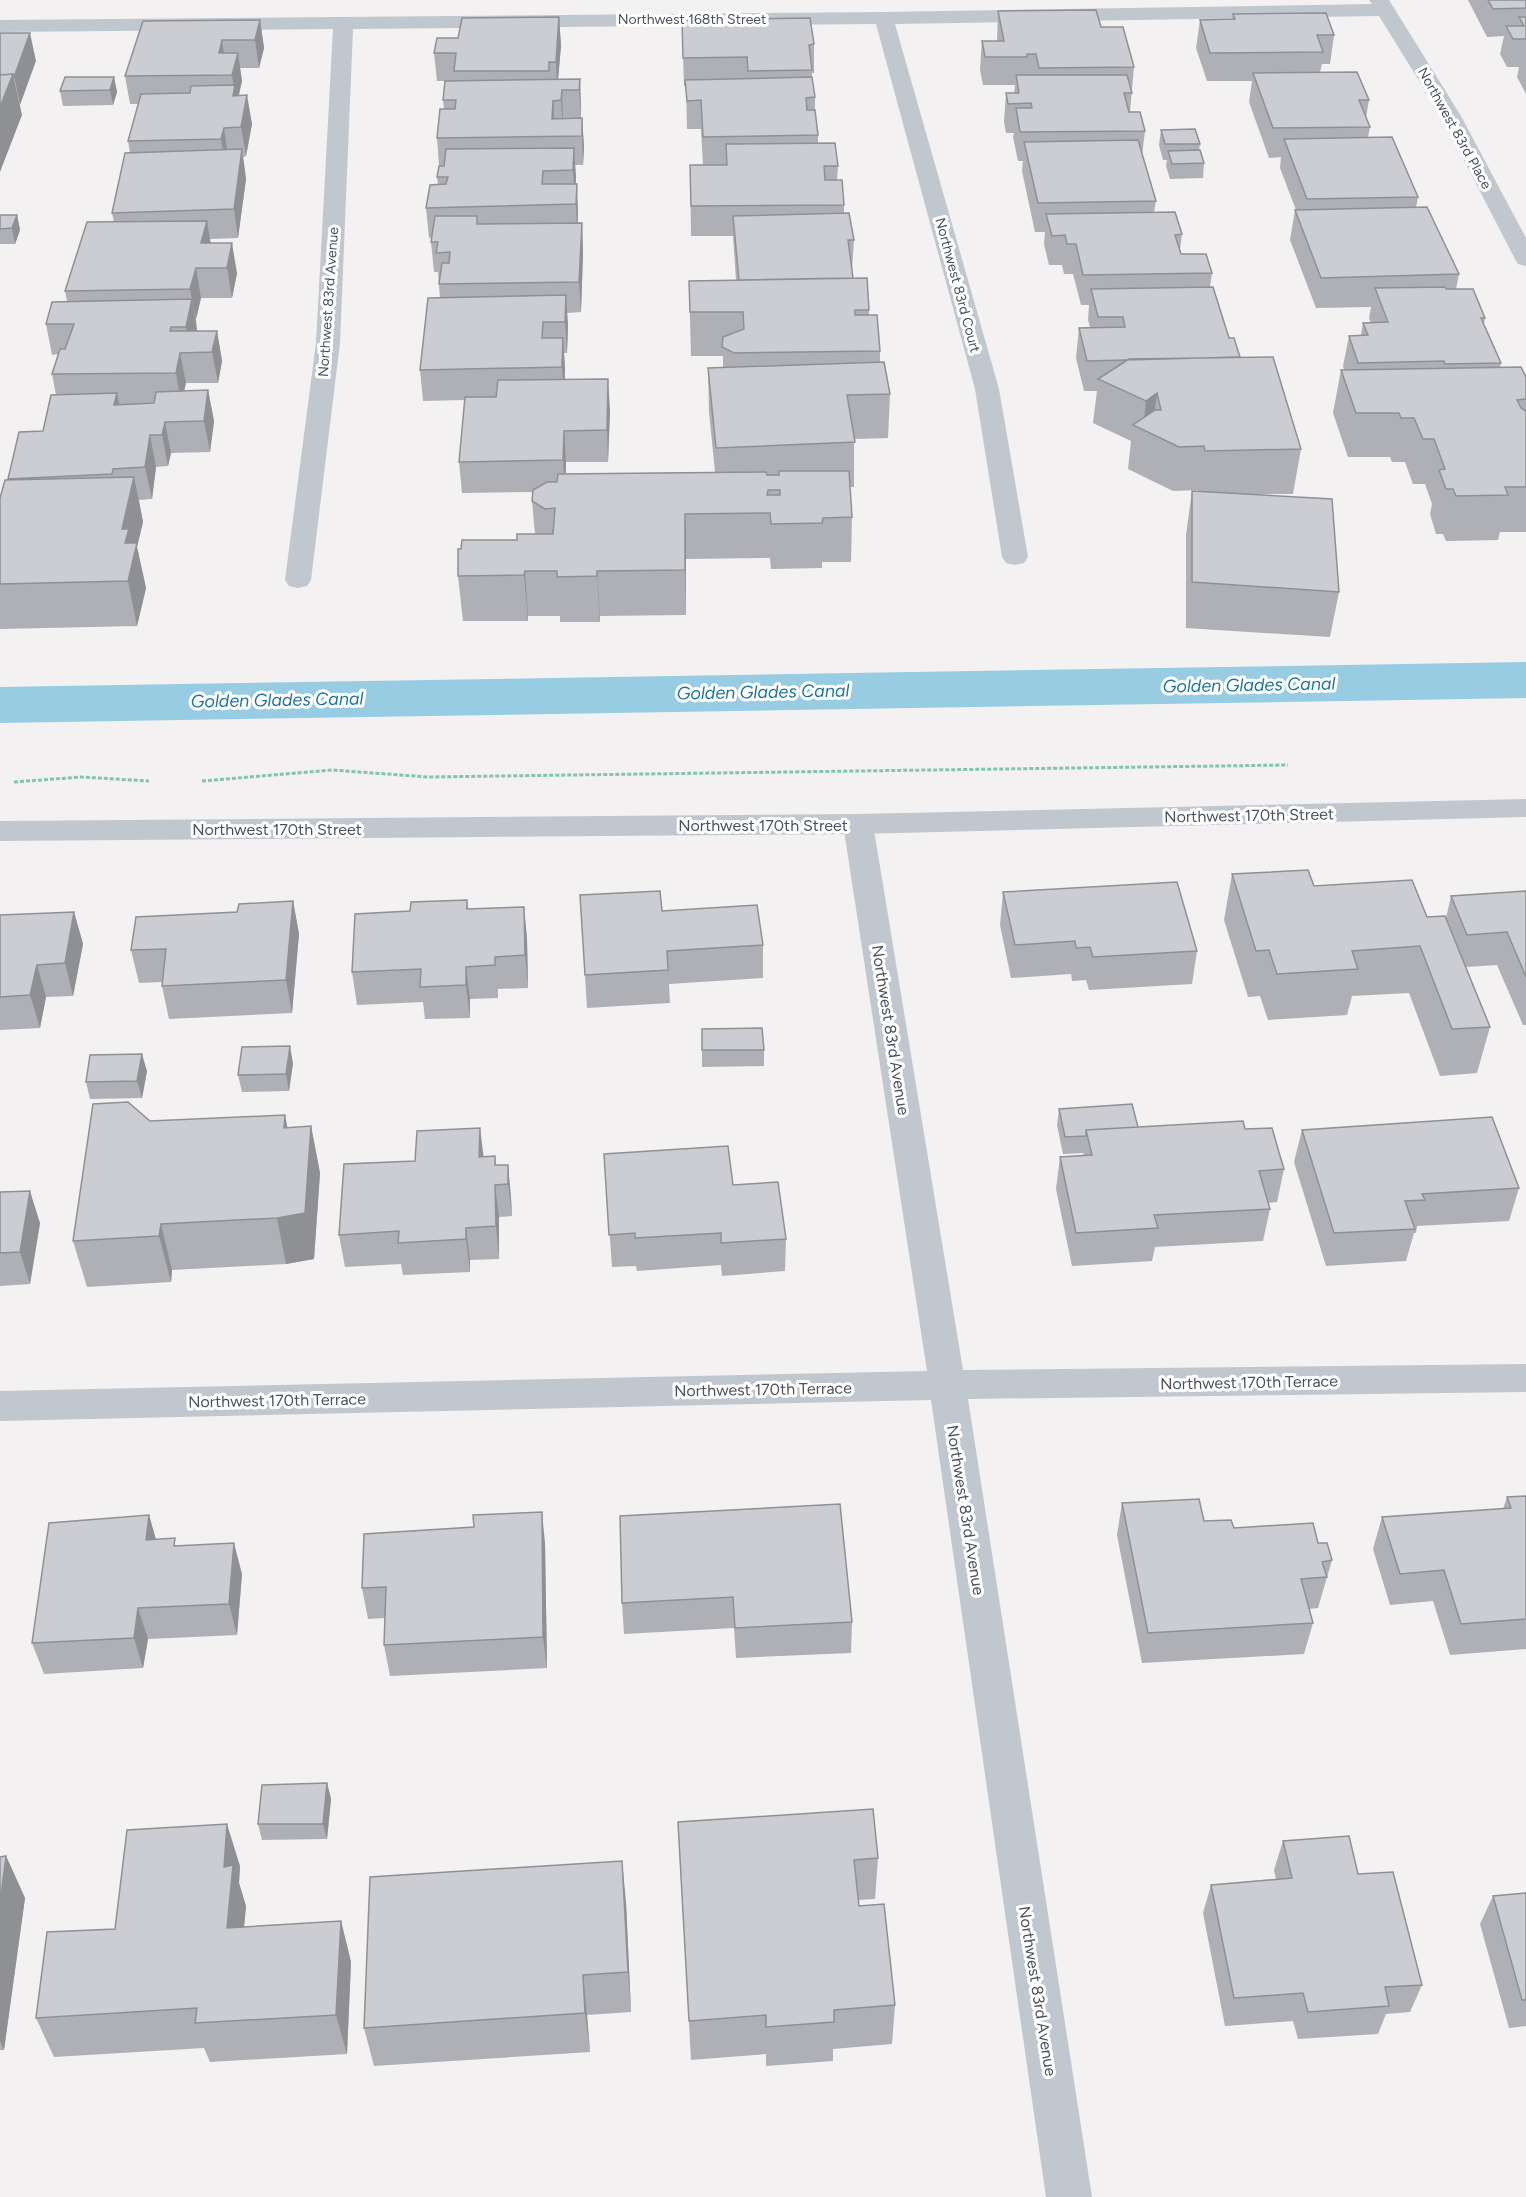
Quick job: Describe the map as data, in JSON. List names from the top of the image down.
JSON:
{
  "streets": {
    "street": [
      "Northwest 168th Street",
      "Northwest 83rd Place",
      "Northwest 83rd Court",
      "Northwest 83rd Avenue",
      "Northwest 170th Street",
      "Northwest 170th Terrace"
    ]
  },
  "crossings": [
    ["Northwest 168th Street", "Northwest 83rd Place"],
    ["Northwest 168th Street", "Northwest 83rd Court"],
    ["Northwest 168th Street", "Northwest 83rd Avenue"],
    ["Northwest 83rd Avenue", "Northwest 170th Street"],
    ["Northwest 83rd Avenue", "Northwest 170th Terrace"]
  ],
  "water": ["Golden Glades Canal"]
}
